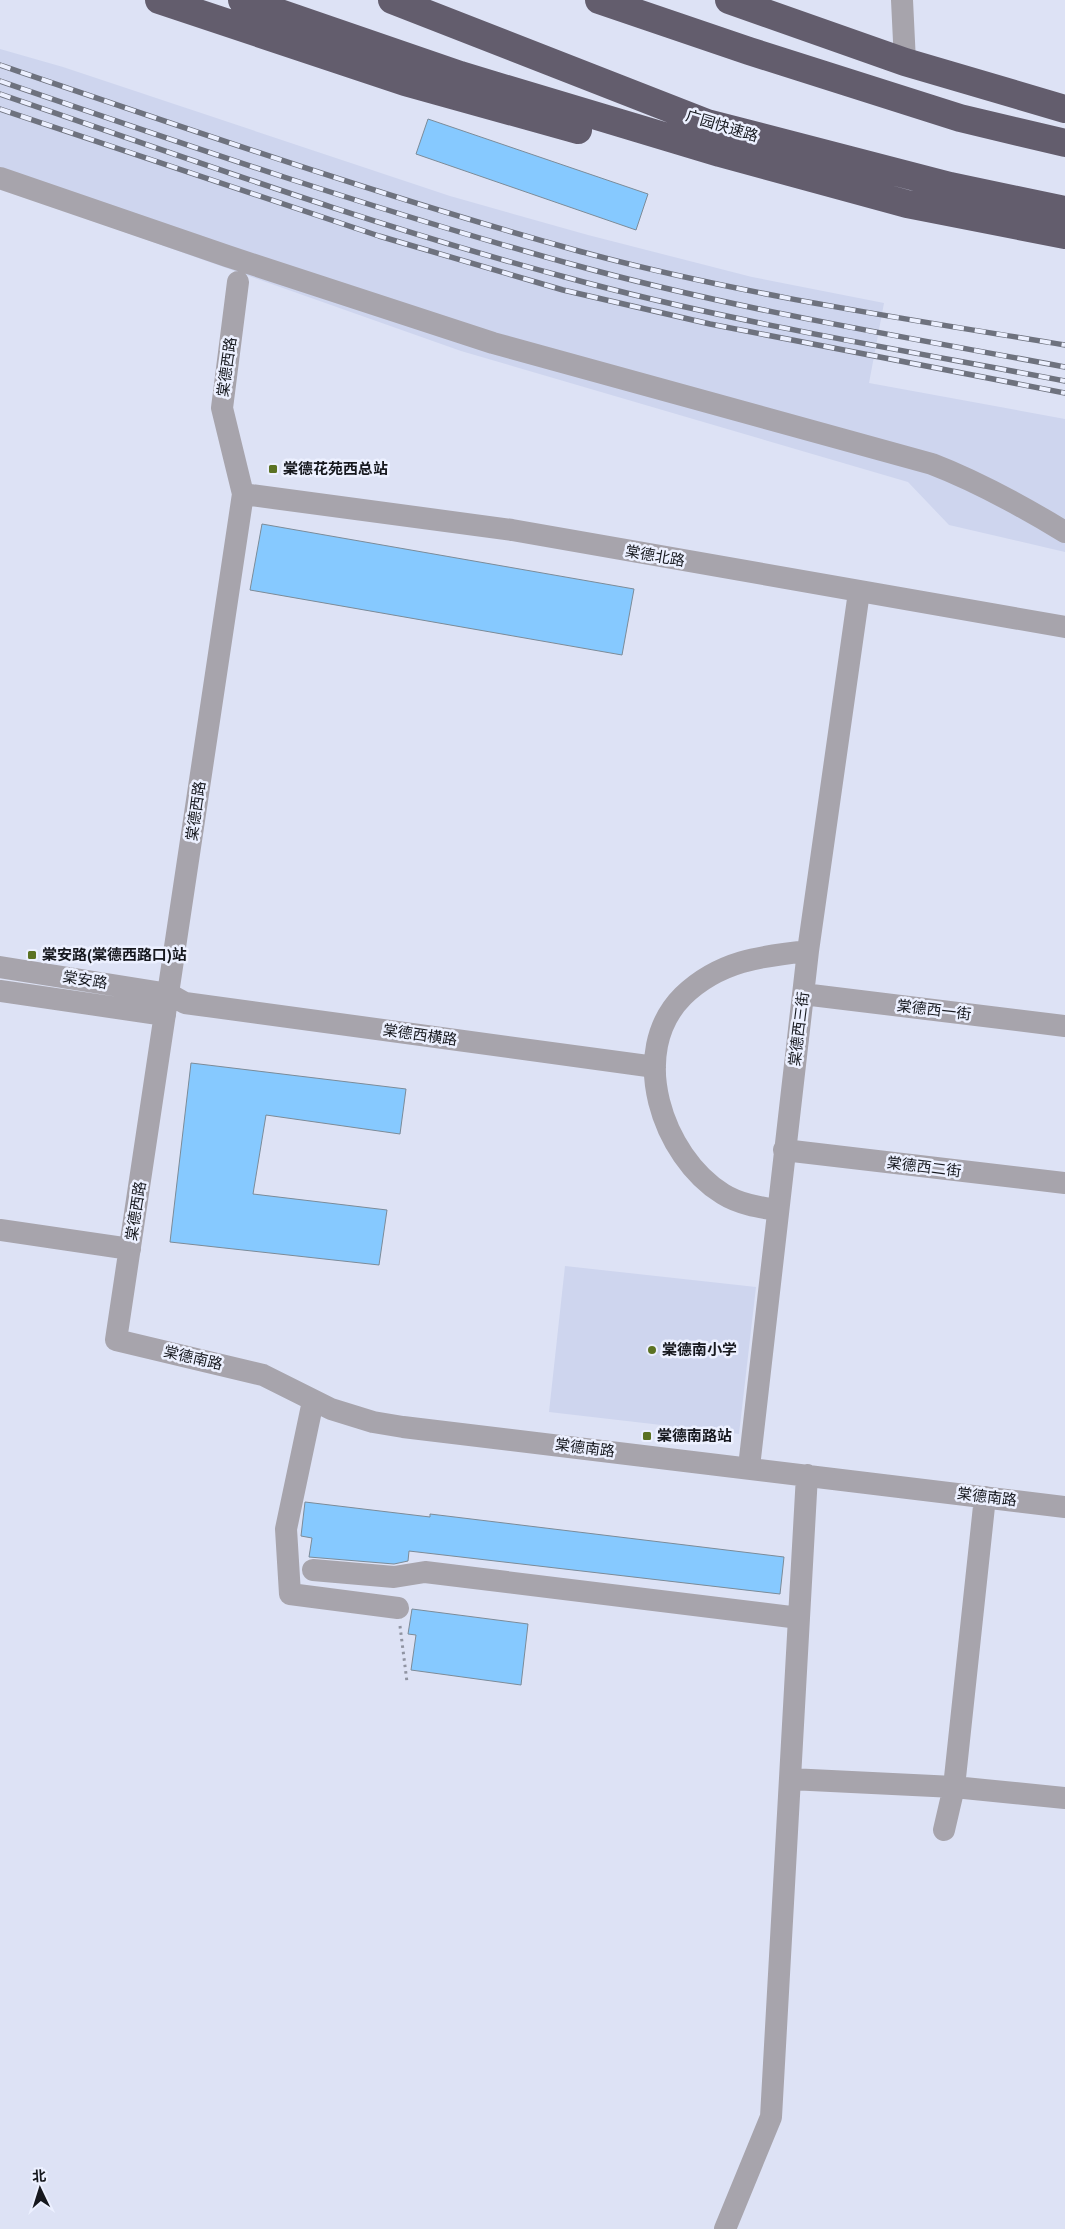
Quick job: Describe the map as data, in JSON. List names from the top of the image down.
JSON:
{
  "streets": {
    "highway": ["广园快速路"],
    "street": [
      "棠德西路",
      "棠德北路",
      "棠安路",
      "棠德西一街",
      "棠德西三街",
      "棠德西横路",
      "棠德西二街",
      "棠德南路"
    ]
  },
  "crossings": [
    ["棠德西路", "棠德北路"],
    ["棠德西路", "棠安路"],
    ["棠德西路", "棠德西横路"],
    ["棠德西路", "棠德南路"],
    ["棠德北路", "棠德西三街"],
    ["棠安路", "棠德西横路"],
    ["棠德西一街", "棠德西三街"],
    ["棠德西三街", "棠德西二街"],
    ["棠德西三街", "棠德南路"]
  ],
  "places": {
    "transit": ["棠德花苑西总站", "棠安路(棠德西路口)站", "棠德南路站"],
    "other": ["棠德南小学"]
  },
  "north": "top"
}
